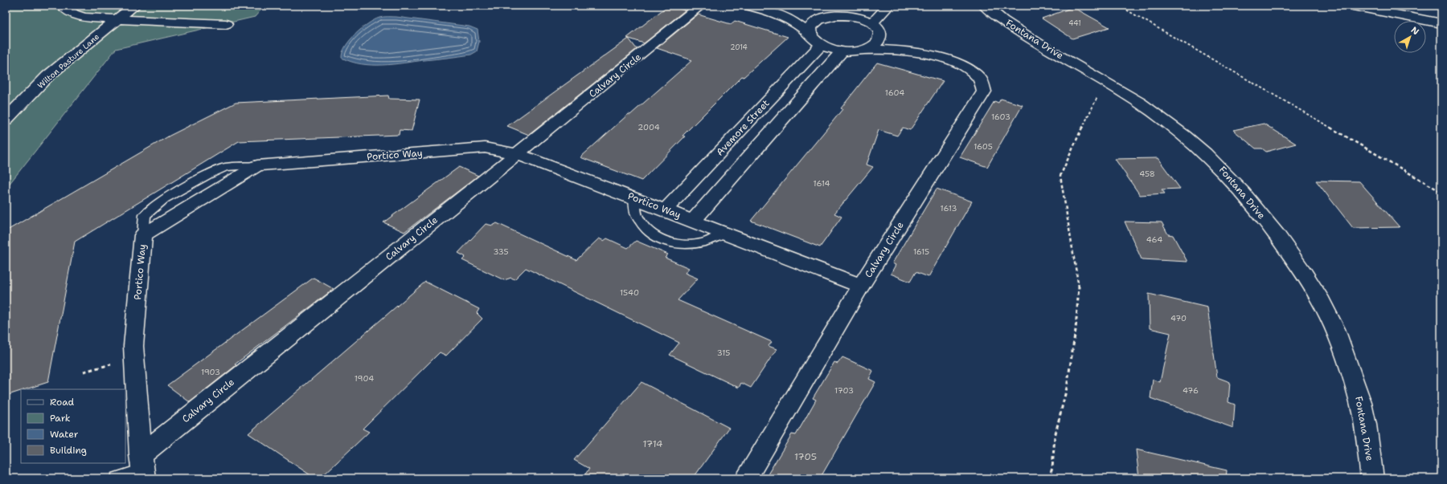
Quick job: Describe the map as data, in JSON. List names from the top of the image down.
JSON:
{
  "streets": {
    "street": [
      "Fontana Drive",
      "Wilton Pasture Lane",
      "Calvary Circle",
      "Avemore Street",
      "Portico Way"
    ]
  },
  "crossings": [
    ["Calvary Circle", "Avemore Street"],
    ["Calvary Circle", "Portico Way"],
    ["Avemore Street", "Portico Way"]
  ],
  "house_numbers": [
    "441",
    "2014",
    "1604",
    "1603",
    "2004",
    "1605",
    "458",
    "1614",
    "1613",
    "464",
    "335",
    "1615",
    "1540",
    "470",
    "315",
    "1903",
    "1904",
    "1703",
    "476",
    "1714",
    "1705"
  ],
  "legend": [
    "Road",
    "Park",
    "Water",
    "Building"
  ],
  "north": "top right"
}
